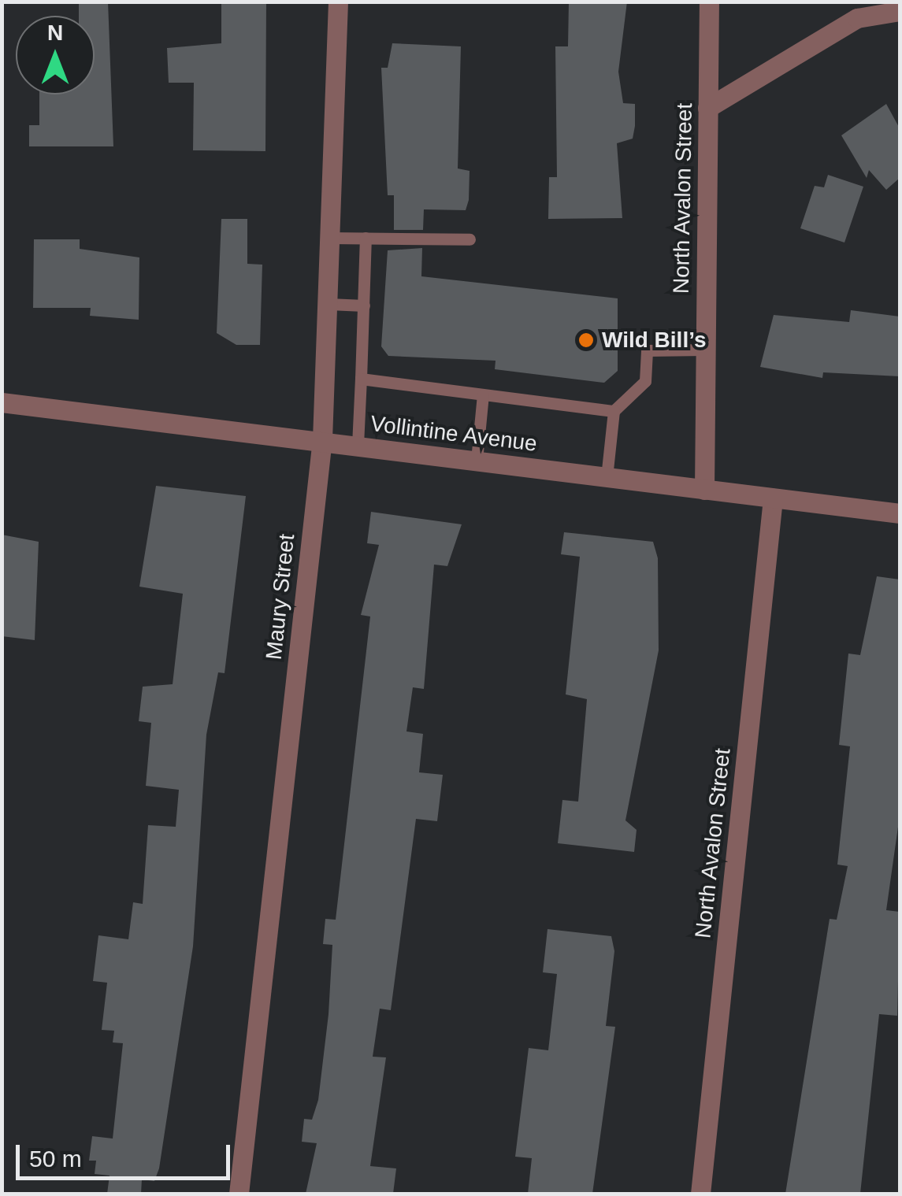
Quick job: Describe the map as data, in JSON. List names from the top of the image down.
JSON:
{
  "streets": {
    "street": ["North Avalon Street", "Vollintine Avenue", "Maury Street"]
  },
  "crossings": [
    ["North Avalon Street", "Vollintine Avenue"],
    ["Vollintine Avenue", "Maury Street"]
  ],
  "places": ["Wild Bill’s"],
  "scale_bar": "50 m",
  "north": "top"
}
